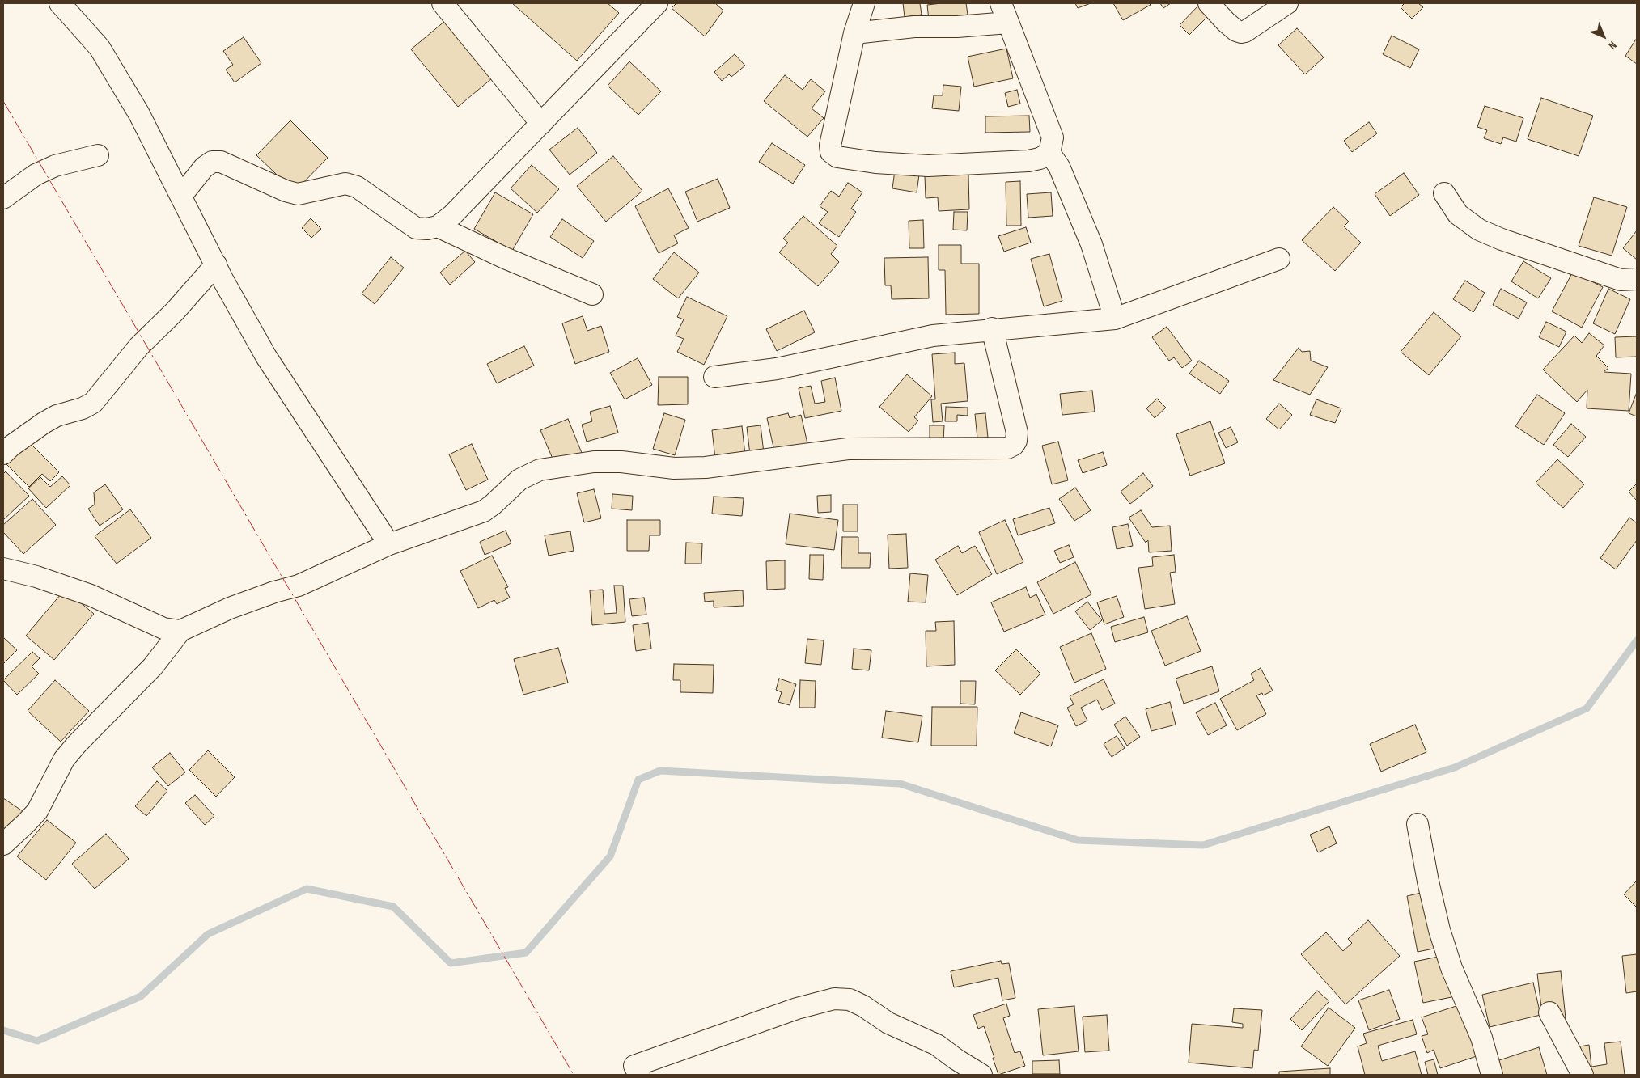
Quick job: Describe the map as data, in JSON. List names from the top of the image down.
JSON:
{
  "north": "bottom right"
}
